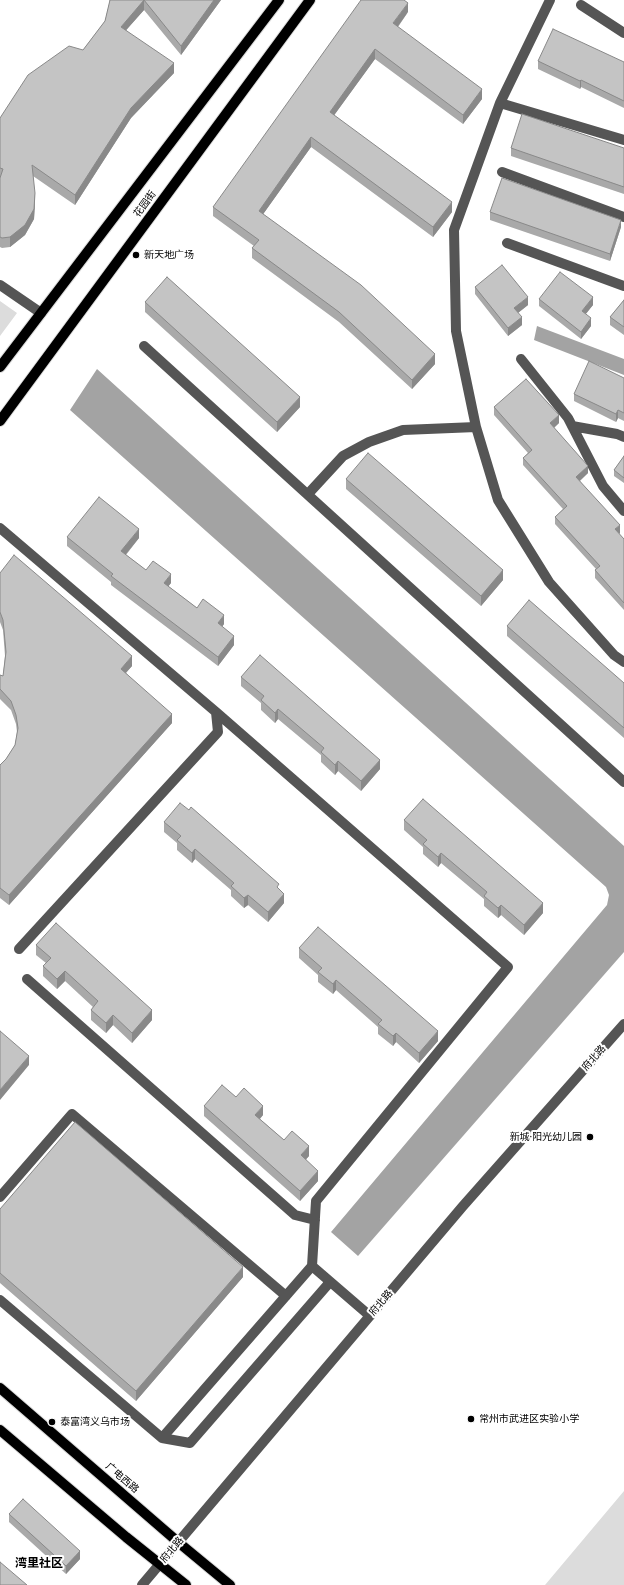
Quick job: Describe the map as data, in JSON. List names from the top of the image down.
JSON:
{
  "streets": {
    "main road": ["花园街", "广电西路"],
    "street": ["府北路"]
  },
  "crossings": [
    ["府北路", "广电西路"]
  ],
  "districts": ["湾里社区"],
  "places": [
    "新天地广场",
    "新城·阳光幼儿园",
    "常州市武进区实验小学",
    "泰富湾义乌市场"
  ]
}
